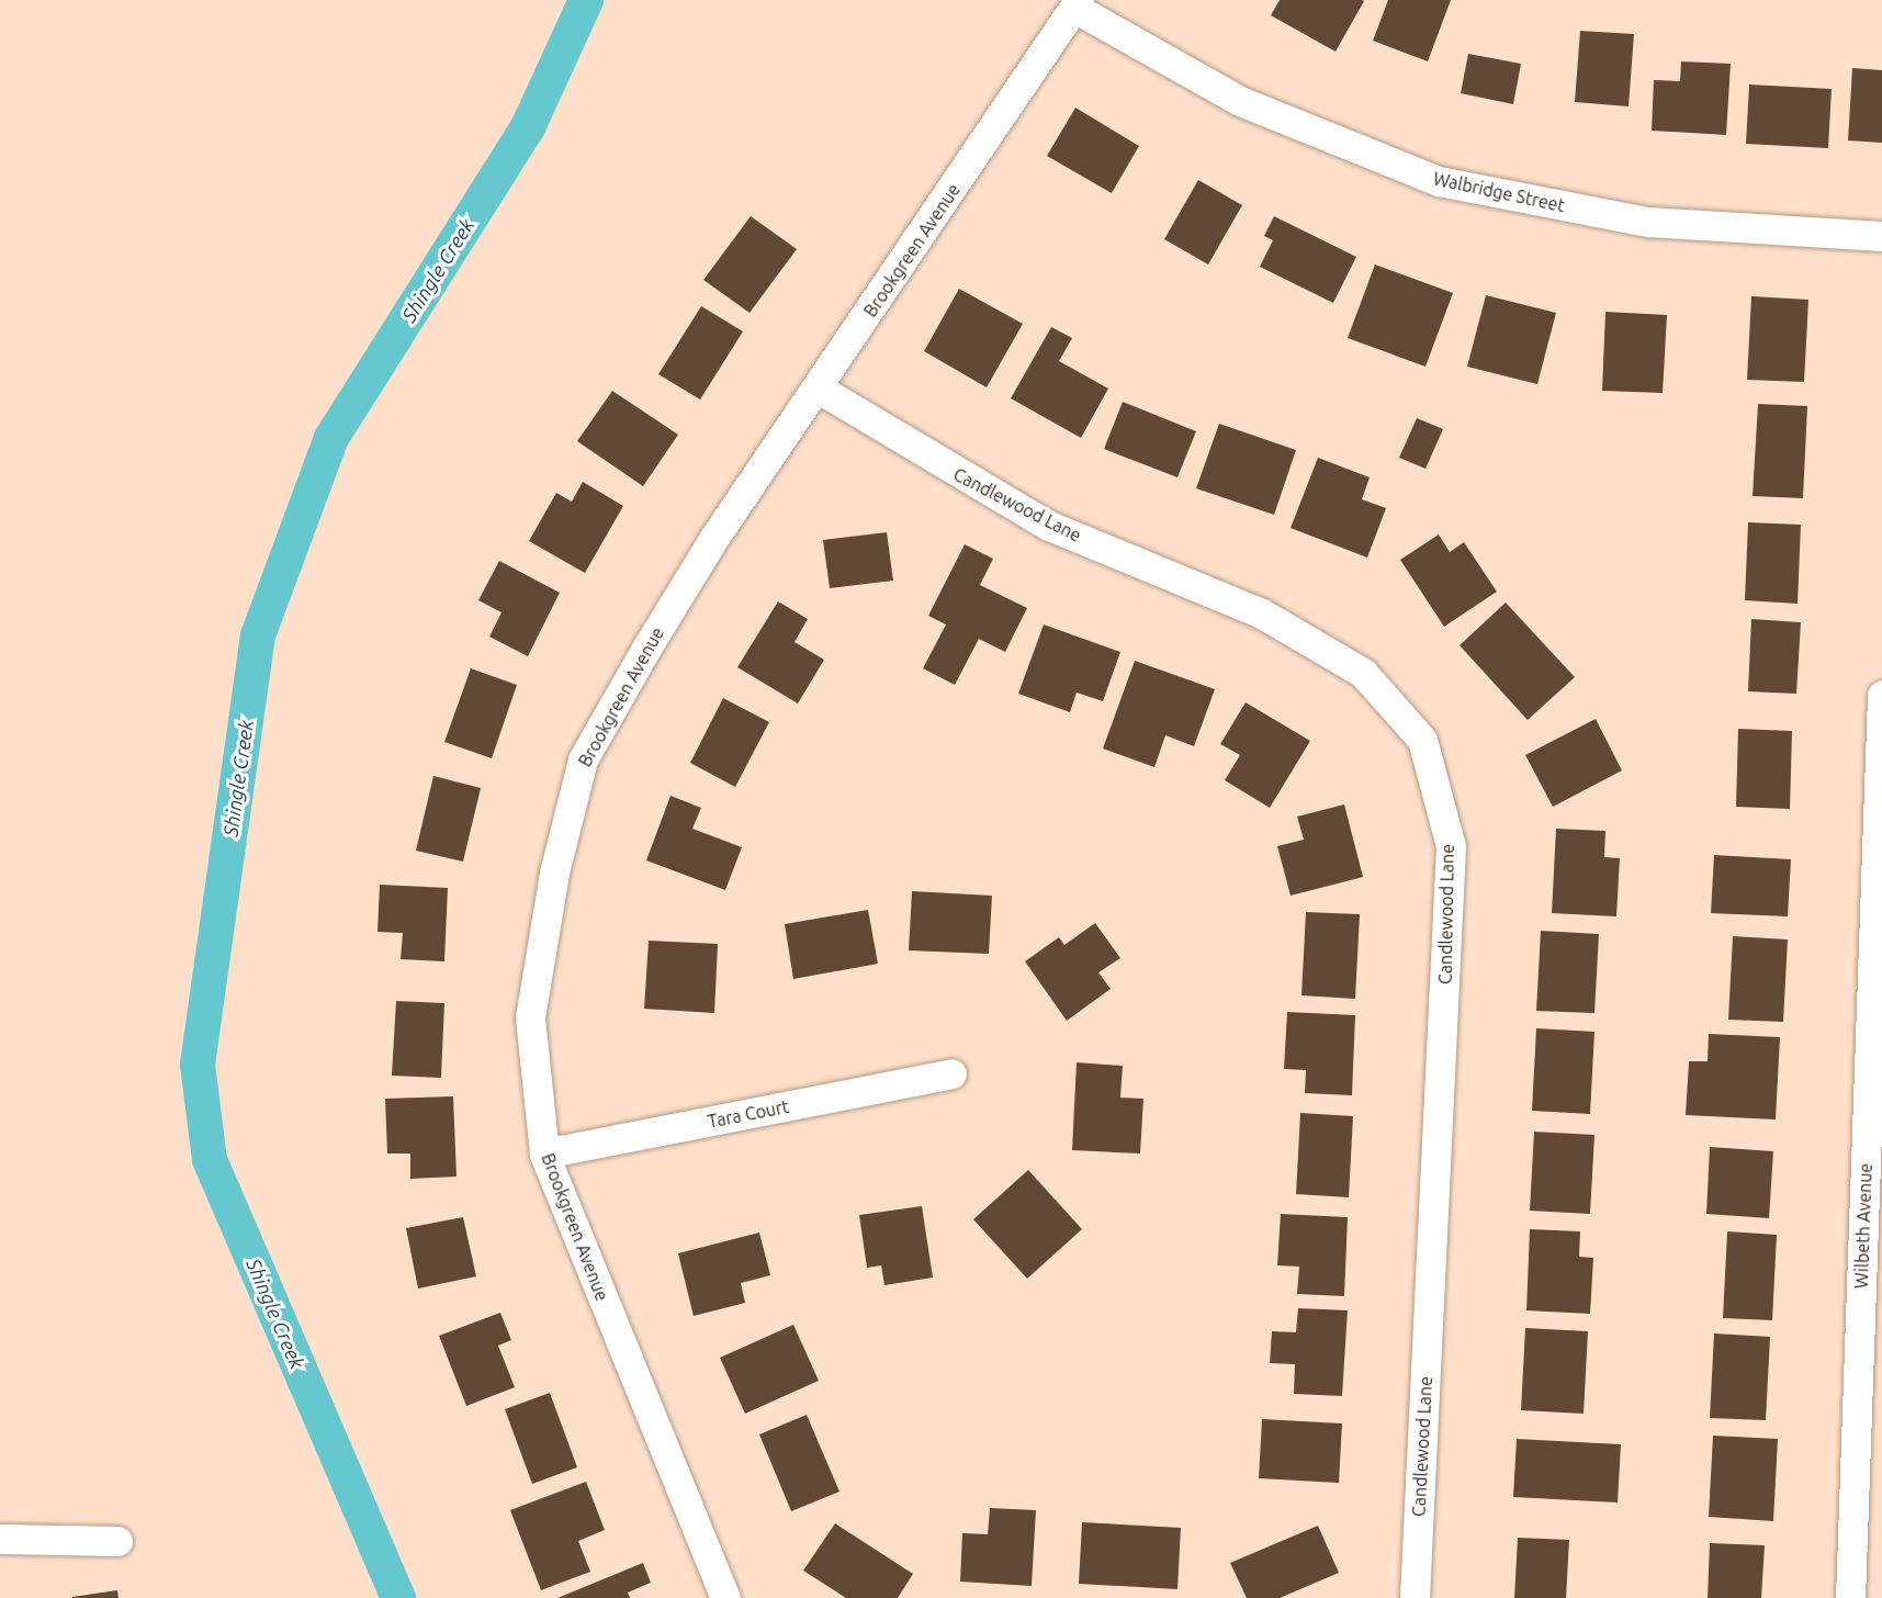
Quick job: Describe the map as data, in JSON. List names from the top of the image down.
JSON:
{
  "streets": {
    "street": [
      "Walbridge Street",
      "Brookgreen Avenue",
      "Candlewood Lane",
      "Tara Court",
      "Wilbeth Avenue"
    ]
  },
  "crossings": [
    ["Walbridge Street", "Brookgreen Avenue"],
    ["Brookgreen Avenue", "Candlewood Lane"],
    ["Brookgreen Avenue", "Tara Court"]
  ],
  "water": ["Shingle Creek"]
}
